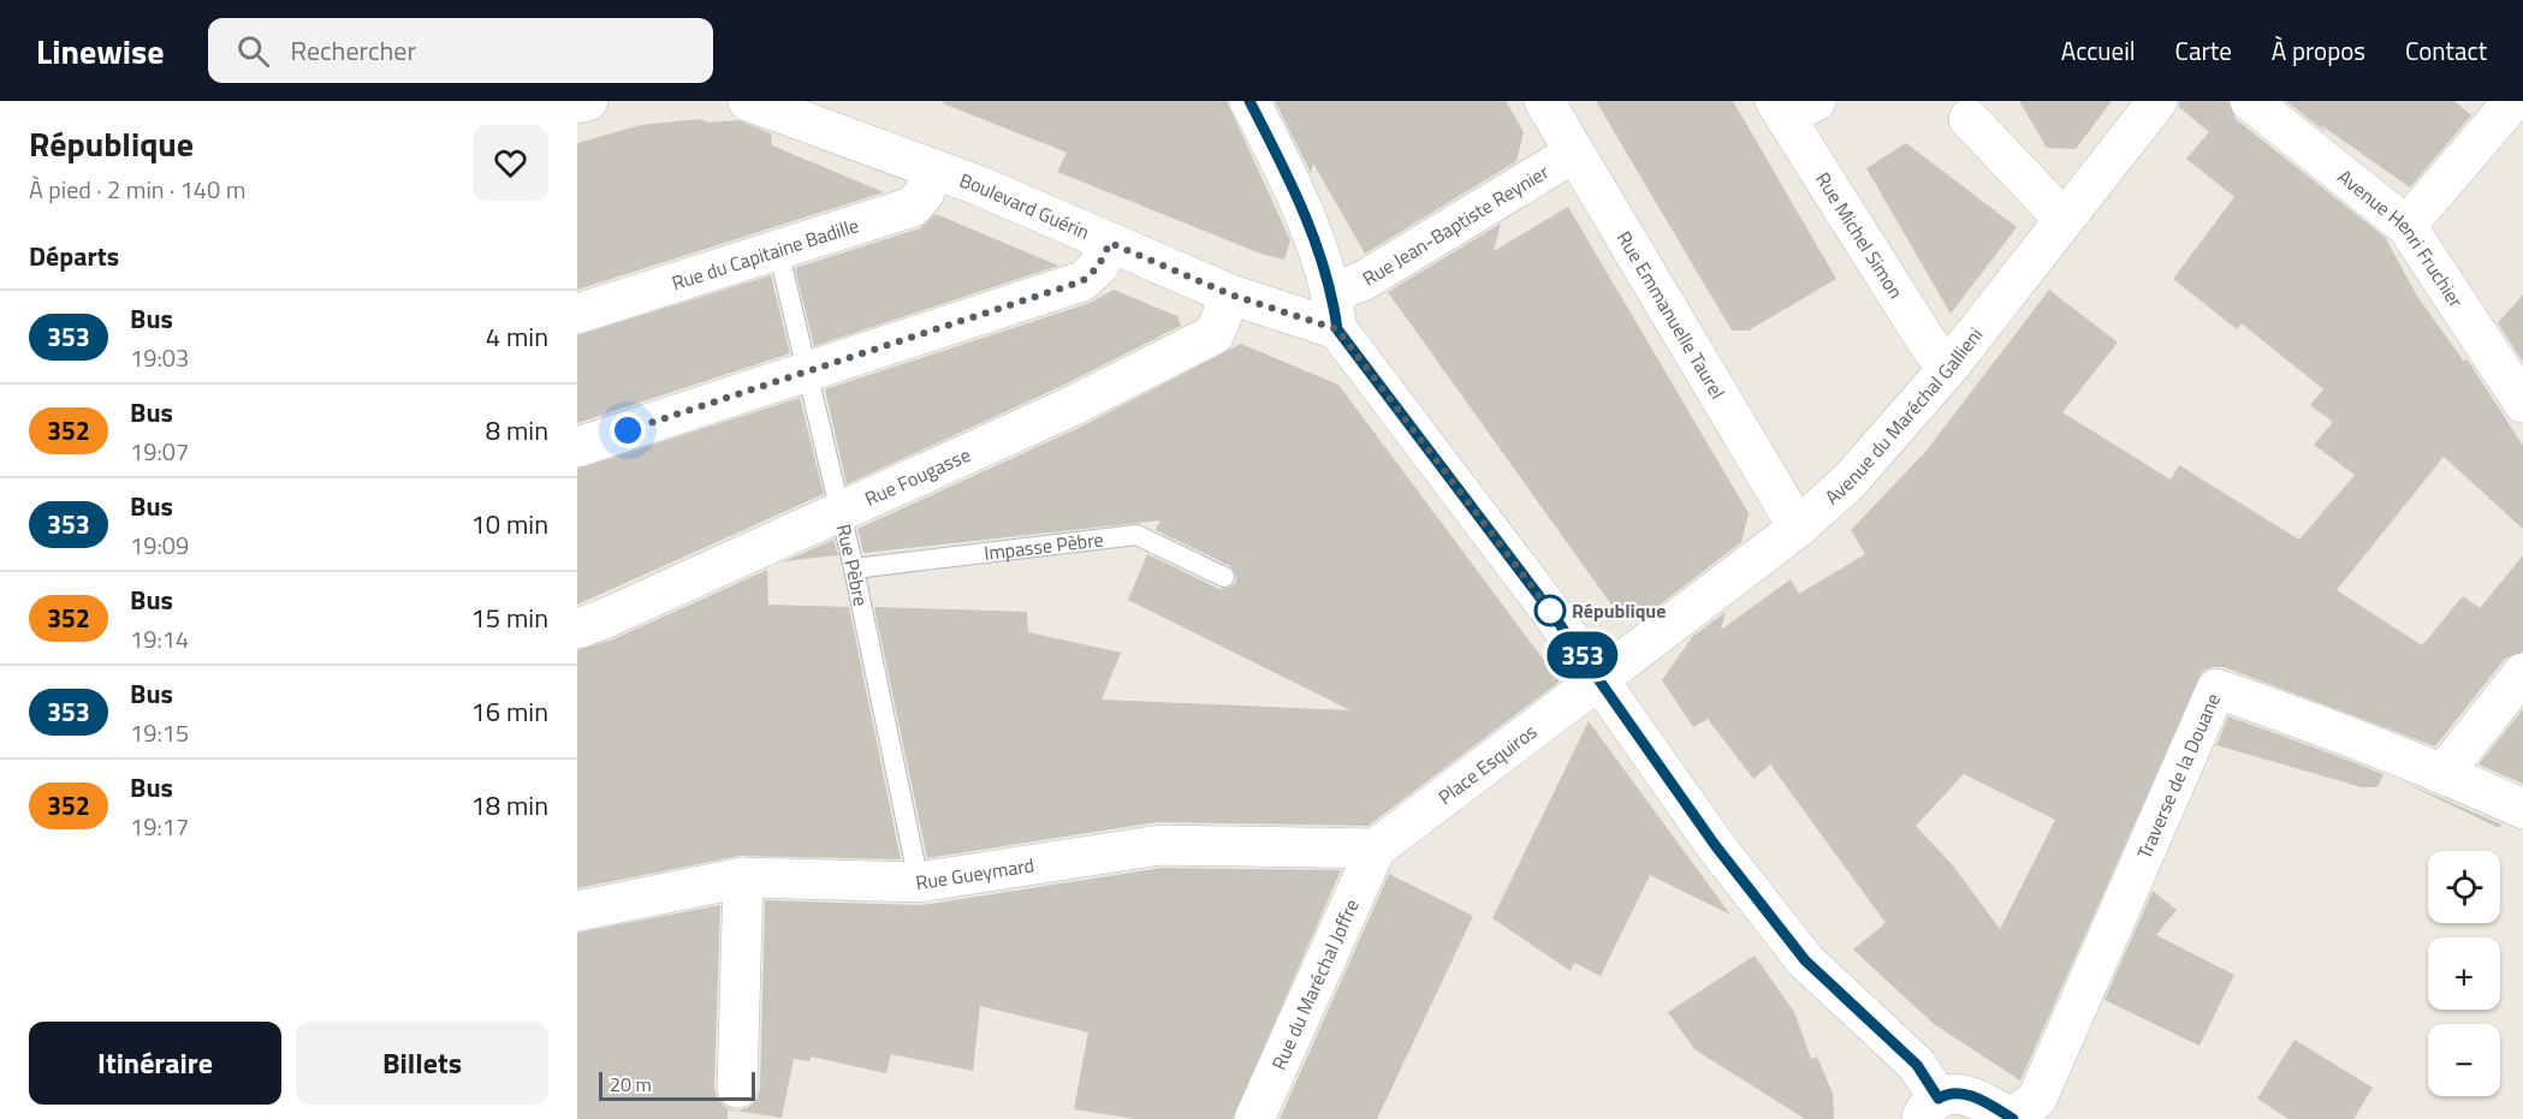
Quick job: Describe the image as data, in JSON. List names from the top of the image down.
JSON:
{
  "streets": {
    "street": [
      "Boulevard Guérin",
      "Rue Jean-Baptiste Reynier",
      "Rue Michel Simon",
      "Avenue Henri Fruchier",
      "Rue du Capitaine Badille",
      "Rue Emmanuelle Taurel",
      "Avenue du Maréchal Gallieni",
      "Rue Fougasse",
      "Place Esquiros",
      "Traverse de la Douane",
      "Rue Gueymard",
      "Rue du Maréchal Joffre"
    ],
    "lane": ["Impasse Pèbre", "Rue Pèbre"]
  },
  "crossings": [
    ["Boulevard Guérin", "Rue Jean-Baptiste Reynier"],
    ["Boulevard Guérin", "Rue du Capitaine Badille"],
    ["Boulevard Guérin", "Rue Fougasse"],
    ["Rue Jean-Baptiste Reynier", "Rue Emmanuelle Taurel"],
    ["Rue Michel Simon", "Avenue du Maréchal Gallieni"],
    ["Rue du Capitaine Badille", "Rue Pèbre"],
    ["Rue Emmanuelle Taurel", "Avenue du Maréchal Gallieni"],
    ["Avenue du Maréchal Gallieni", "Place Esquiros"],
    ["Rue Fougasse", "Rue Pèbre"],
    ["Impasse Pèbre", "Rue Pèbre"],
    ["Rue Pèbre", "Rue Gueymard"],
    ["Place Esquiros", "Rue Gueymard"],
    ["Place Esquiros", "Rue du Maréchal Joffre"],
    ["Rue Gueymard", "Rue du Maréchal Joffre"]
  ],
  "places": ["République"],
  "lines": ["bus line 353"],
  "scale_bar": "20 m",
  "page": {
    "header": "Linewise",
    "search": "Rechercher",
    "nav": [
      "Accueil",
      "Carte",
      "À propos",
      "Contact"
    ],
    "heading": [
      ["République", "À pied · 2 min · 140 m"],
      "Départs"
    ],
    "on_map": "353",
    "list": [
      {
        "mark": "353",
        "name": "Bus",
        "note": "19:03",
        "value": "4 min"
      },
      {
        "mark": "352",
        "name": "Bus",
        "note": "19:07",
        "value": "8 min"
      },
      {
        "mark": "353",
        "name": "Bus",
        "note": "19:09",
        "value": "10 min"
      },
      {
        "mark": "352",
        "name": "Bus",
        "note": "19:14",
        "value": "15 min"
      },
      {
        "mark": "353",
        "name": "Bus",
        "note": "19:15",
        "value": "16 min"
      },
      {
        "mark": "352",
        "name": "Bus",
        "note": "19:17",
        "value": "18 min"
      }
    ],
    "map_buttons": ["+", "−"],
    "buttons": ["Itinéraire", "Billets"],
    "scale": "20 m"
  }
}
